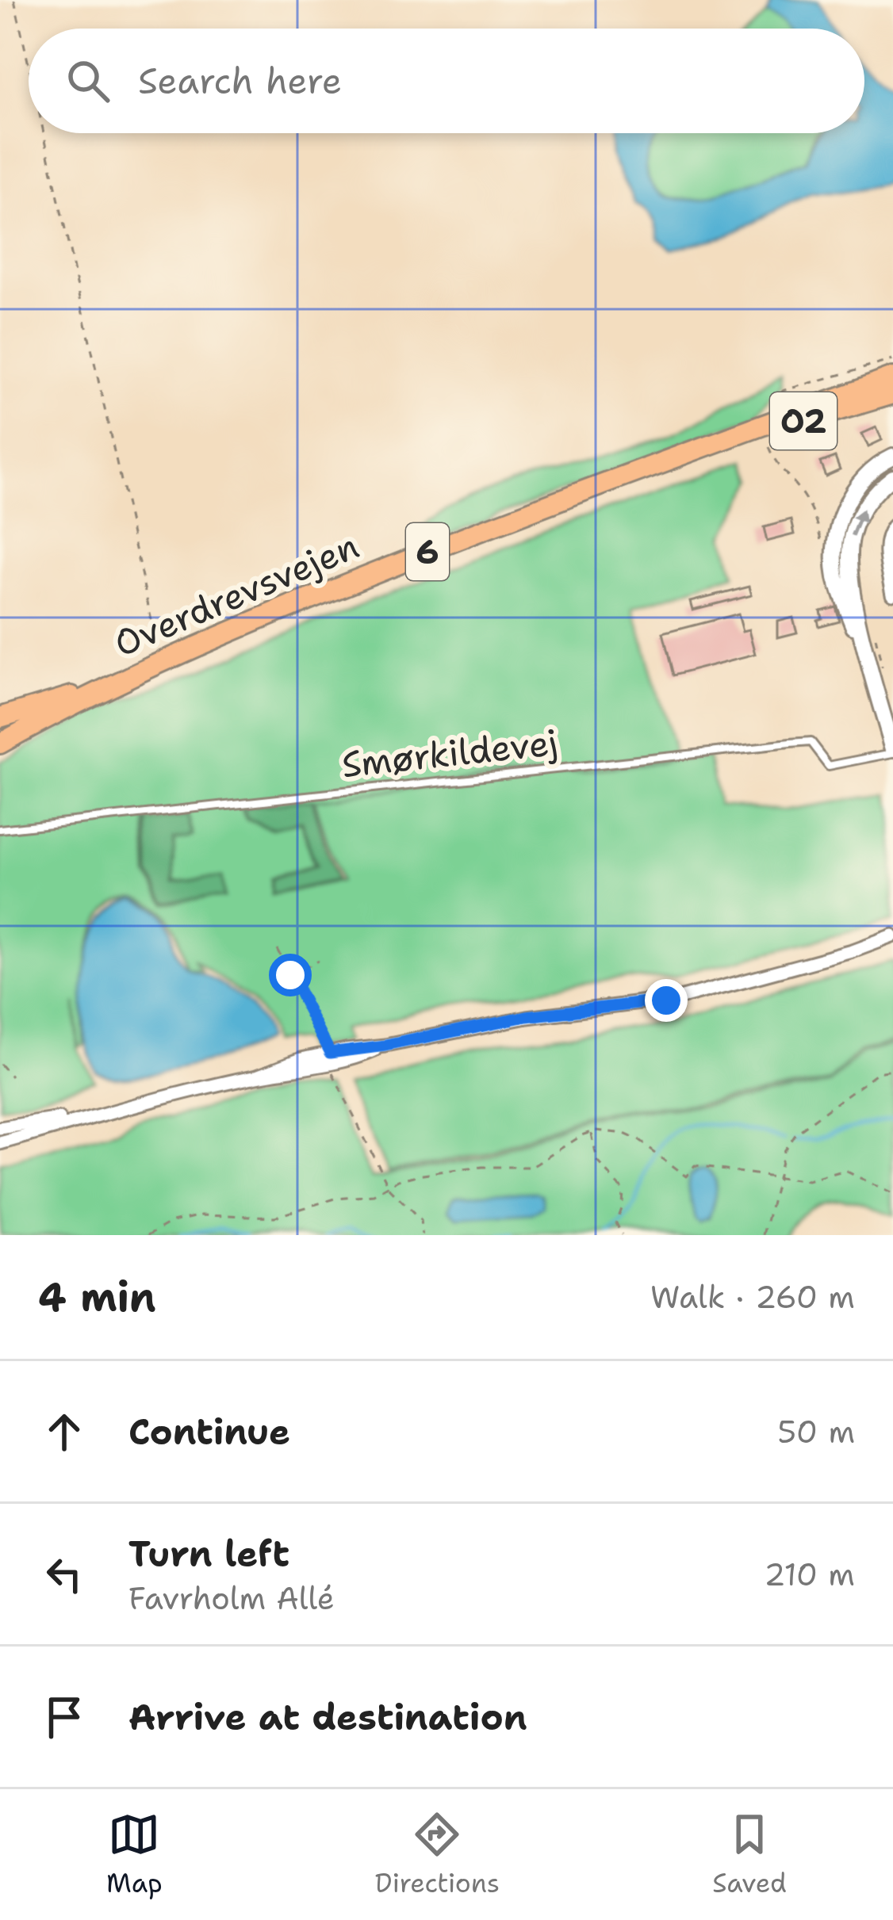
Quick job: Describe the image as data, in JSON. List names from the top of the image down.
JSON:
{
  "streets": {
    "main road": ["O2", "6", "Overdrevsvejen"],
    "lane": ["Smørkildevej"]
  },
  "page": {
    "search": "Search here",
    "heading": ["4 min", "Walk · 260 m"],
    "list": [
      ["Continue", "50 m"],
      ["Turn left", "Favrholm Allé", "210 m"],
      "Arrive at destination"
    ],
    "nav": ["Map", "Directions", "Saved"]
  }
}
